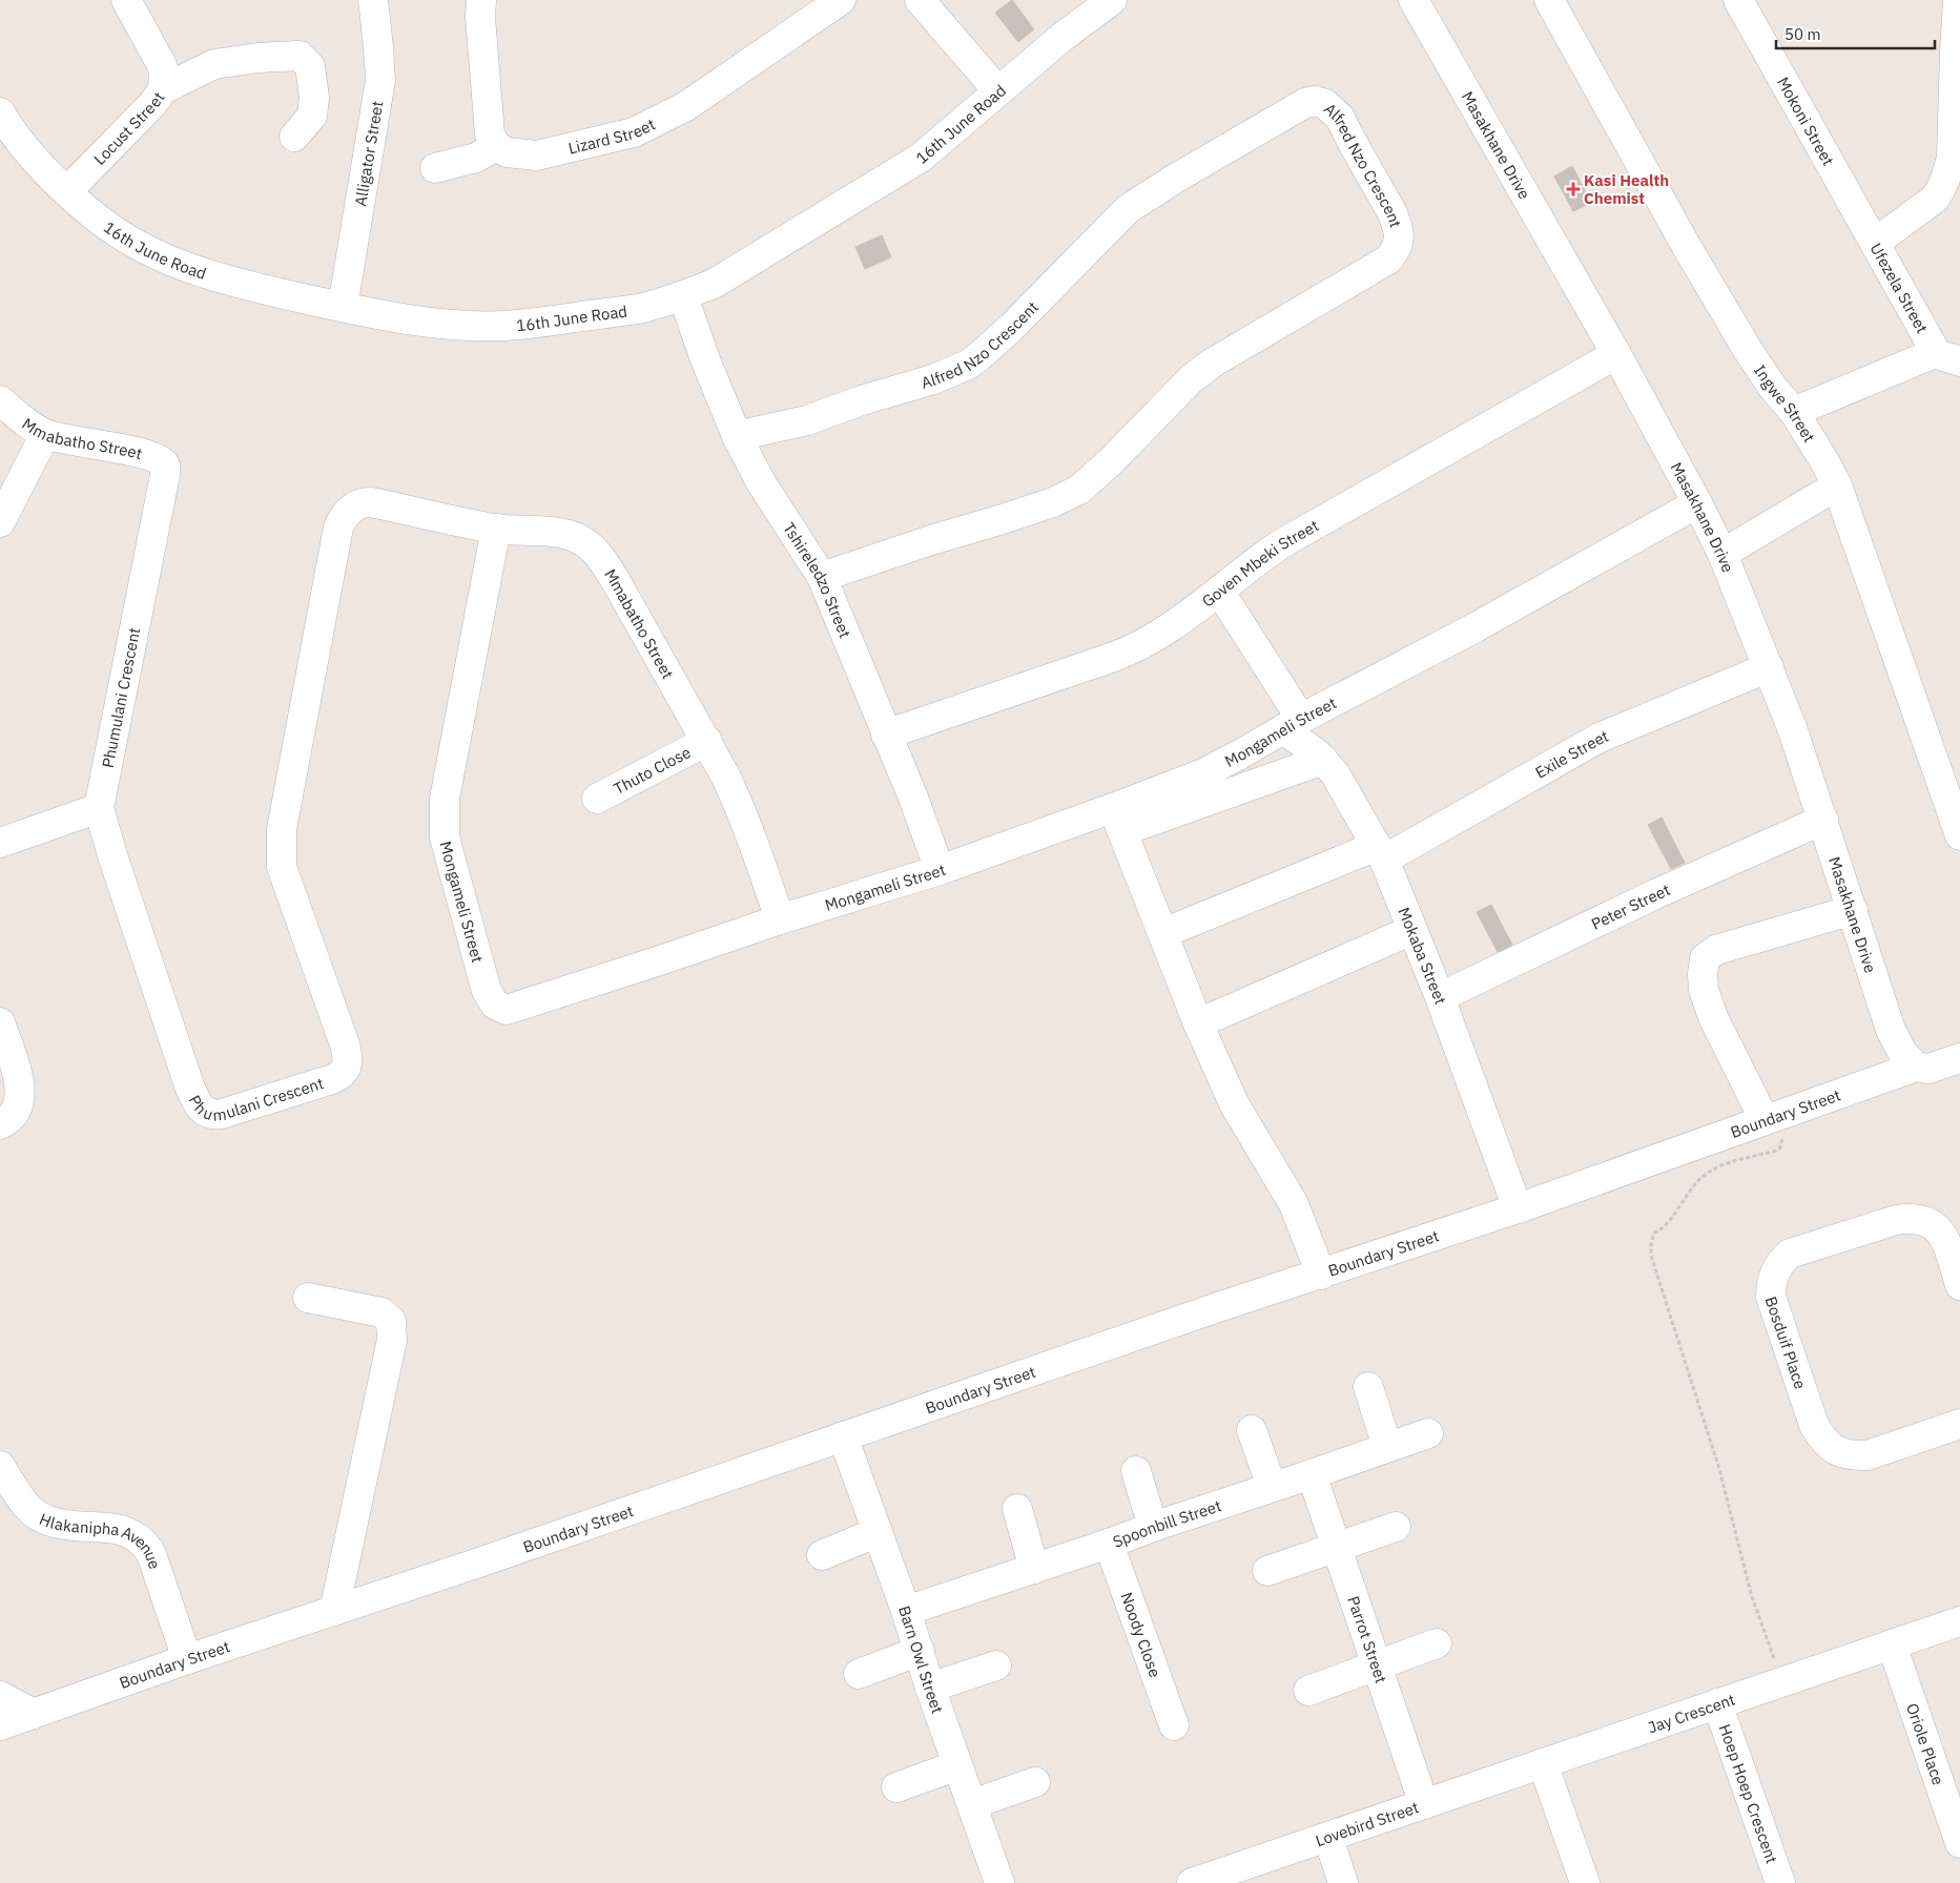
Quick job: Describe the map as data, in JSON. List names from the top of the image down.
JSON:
{
  "streets": {
    "street": [
      "Mokoni Street",
      "16th June Road",
      "Locust Street",
      "Lizard Street",
      "Masakhane Drive",
      "Alligator Street",
      "Alfred Nzo Crescent",
      "Ufezela Street",
      "Ingwe Street",
      "Mmabatho Street",
      "Goven Mbeki Street",
      "Tshireledzo Street",
      "Phumulani Crescent",
      "Mongameli Street",
      "Exile Street",
      "Thuto Close",
      "Peter Street",
      "Mokaba Street",
      "Boundary Street",
      "Bosduif Place",
      "Spoonbill Street",
      "Hlakanipha Avenue",
      "Noody Close",
      "Parrot Street",
      "Barn Owl Street",
      "Jay Crescent",
      "Oriole Place",
      "Hoep Hoep Crescent",
      "Lovebird Street"
    ]
  },
  "crossings": [
    ["Mokoni Street", "Ufezela Street"],
    ["16th June Road", "Locust Street"],
    ["16th June Road", "Alligator Street"],
    ["16th June Road", "Tshireledzo Street"],
    ["Masakhane Drive", "Goven Mbeki Street"],
    ["Masakhane Drive", "Mongameli Street"],
    ["Masakhane Drive", "Exile Street"],
    ["Masakhane Drive", "Peter Street"],
    ["Masakhane Drive", "Boundary Street"],
    ["Alfred Nzo Crescent", "Tshireledzo Street"],
    ["Mmabatho Street", "Phumulani Crescent"],
    ["Mmabatho Street", "Mongameli Street"],
    ["Mmabatho Street", "Thuto Close"],
    ["Goven Mbeki Street", "Tshireledzo Street"],
    ["Goven Mbeki Street", "Mokaba Street"],
    ["Tshireledzo Street", "Mongameli Street"],
    ["Mongameli Street", "Mokaba Street"],
    ["Exile Street", "Mokaba Street"],
    ["Peter Street", "Mokaba Street"],
    ["Mokaba Street", "Boundary Street"],
    ["Boundary Street", "Hlakanipha Avenue"],
    ["Boundary Street", "Barn Owl Street"],
    ["Spoonbill Street", "Noody Close"],
    ["Spoonbill Street", "Parrot Street"],
    ["Spoonbill Street", "Barn Owl Street"],
    ["Parrot Street", "Lovebird Street"],
    ["Jay Crescent", "Oriole Place"],
    ["Jay Crescent", "Hoep Hoep Crescent"],
    ["Jay Crescent", "Lovebird Street"]
  ],
  "places": {
    "health": ["Kasi Health Chemist"]
  },
  "scale_bar": "50 m"
}
